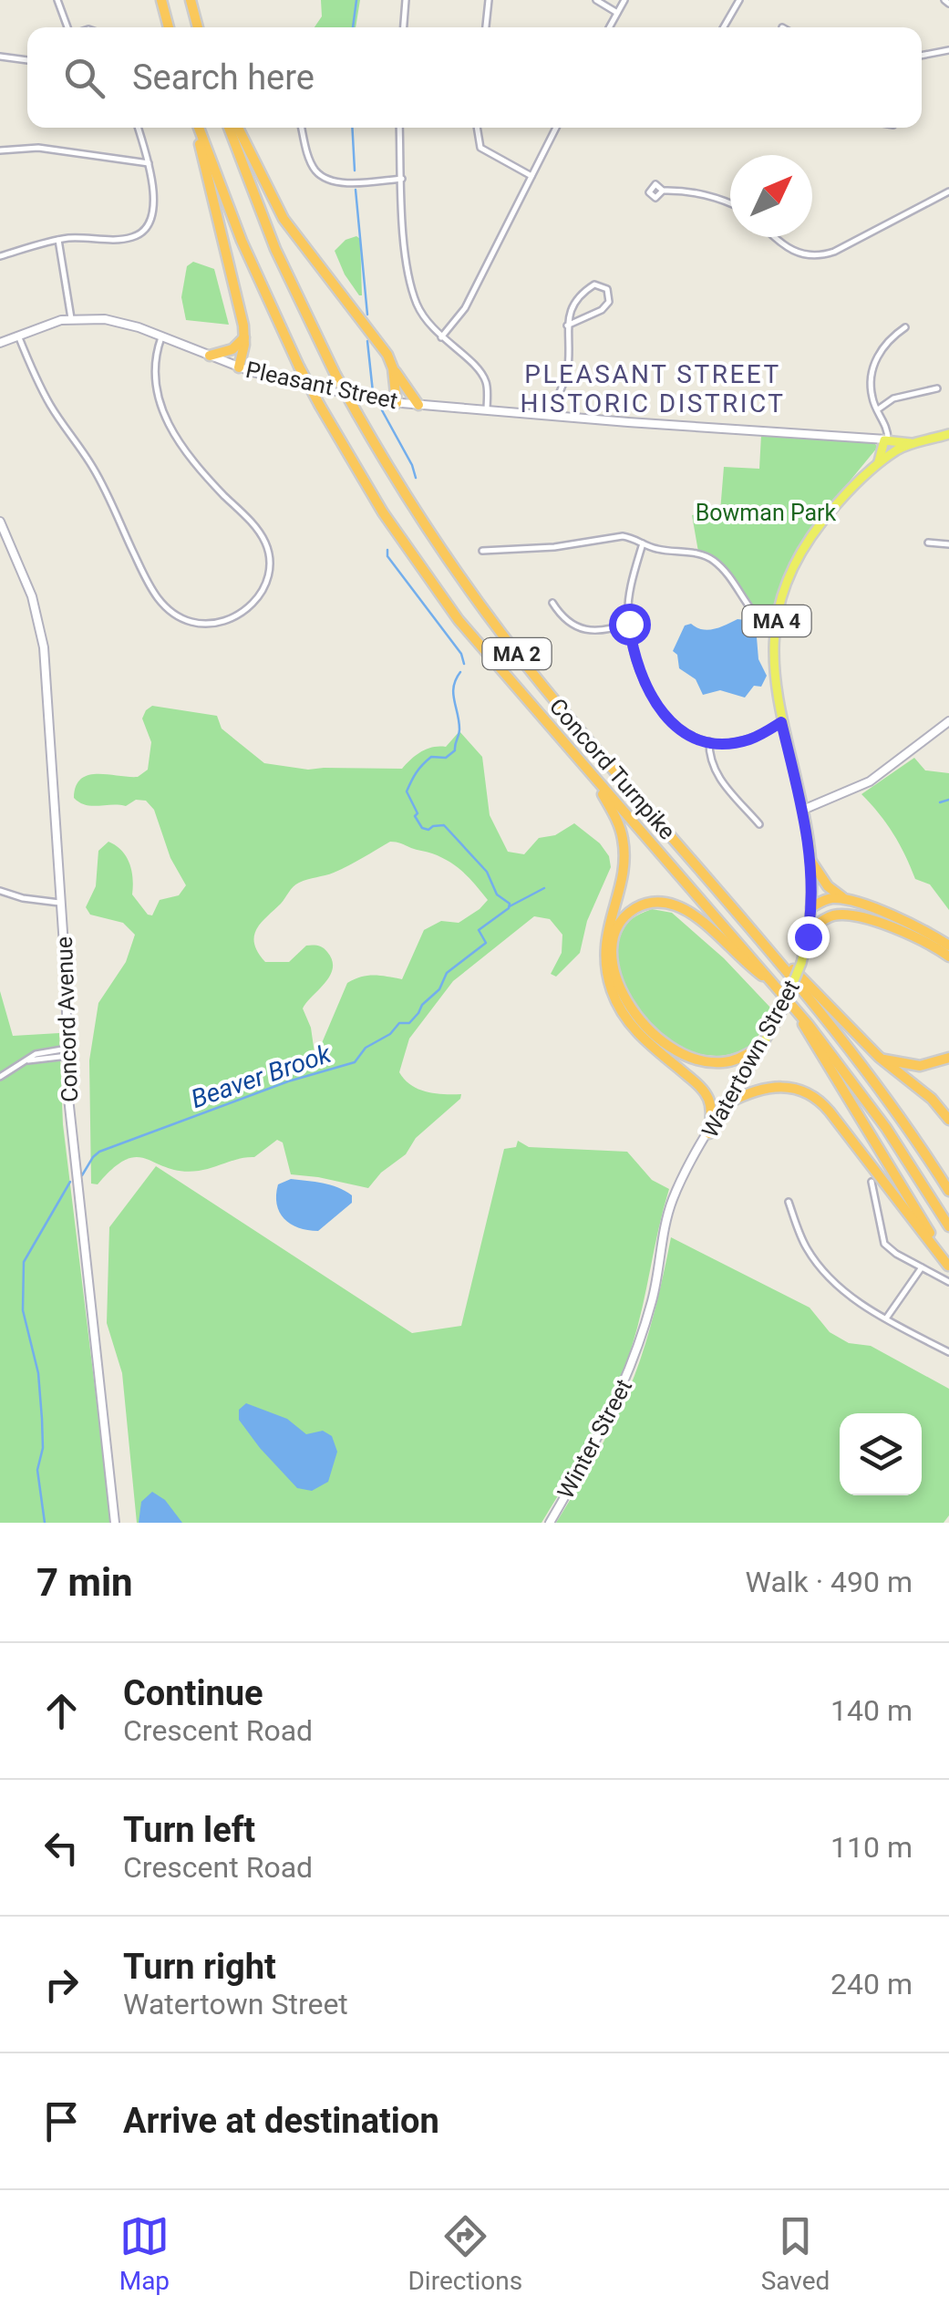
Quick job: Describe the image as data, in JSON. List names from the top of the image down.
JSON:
{
  "streets": {
    "highway": ["MA 2", "Concord Turnpike"],
    "main road": [
      "Pleasant Street",
      "MA 4",
      "Concord Avenue",
      "Watertown Street",
      "Winter Street"
    ]
  },
  "crossings": [
    ["Pleasant Street", "Watertown Street"],
    ["MA 2", "Concord Turnpike"],
    ["Watertown Street", "Winter Street"]
  ],
  "districts": ["PLEASANT STREET HISTORIC DISTRICT"],
  "water": ["Beaver Brook"],
  "parks": ["Bowman Park"],
  "north": "top right",
  "page": {
    "search": "Search here",
    "heading": ["7 min", "Walk · 490 m"],
    "list": [
      ["Continue", "Crescent Road", "140 m"],
      ["Turn left", "Crescent Road", "110 m"],
      ["Turn right", "Watertown Street", "240 m"],
      "Arrive at destination"
    ],
    "nav": ["Map", "Directions", "Saved"]
  }
}
